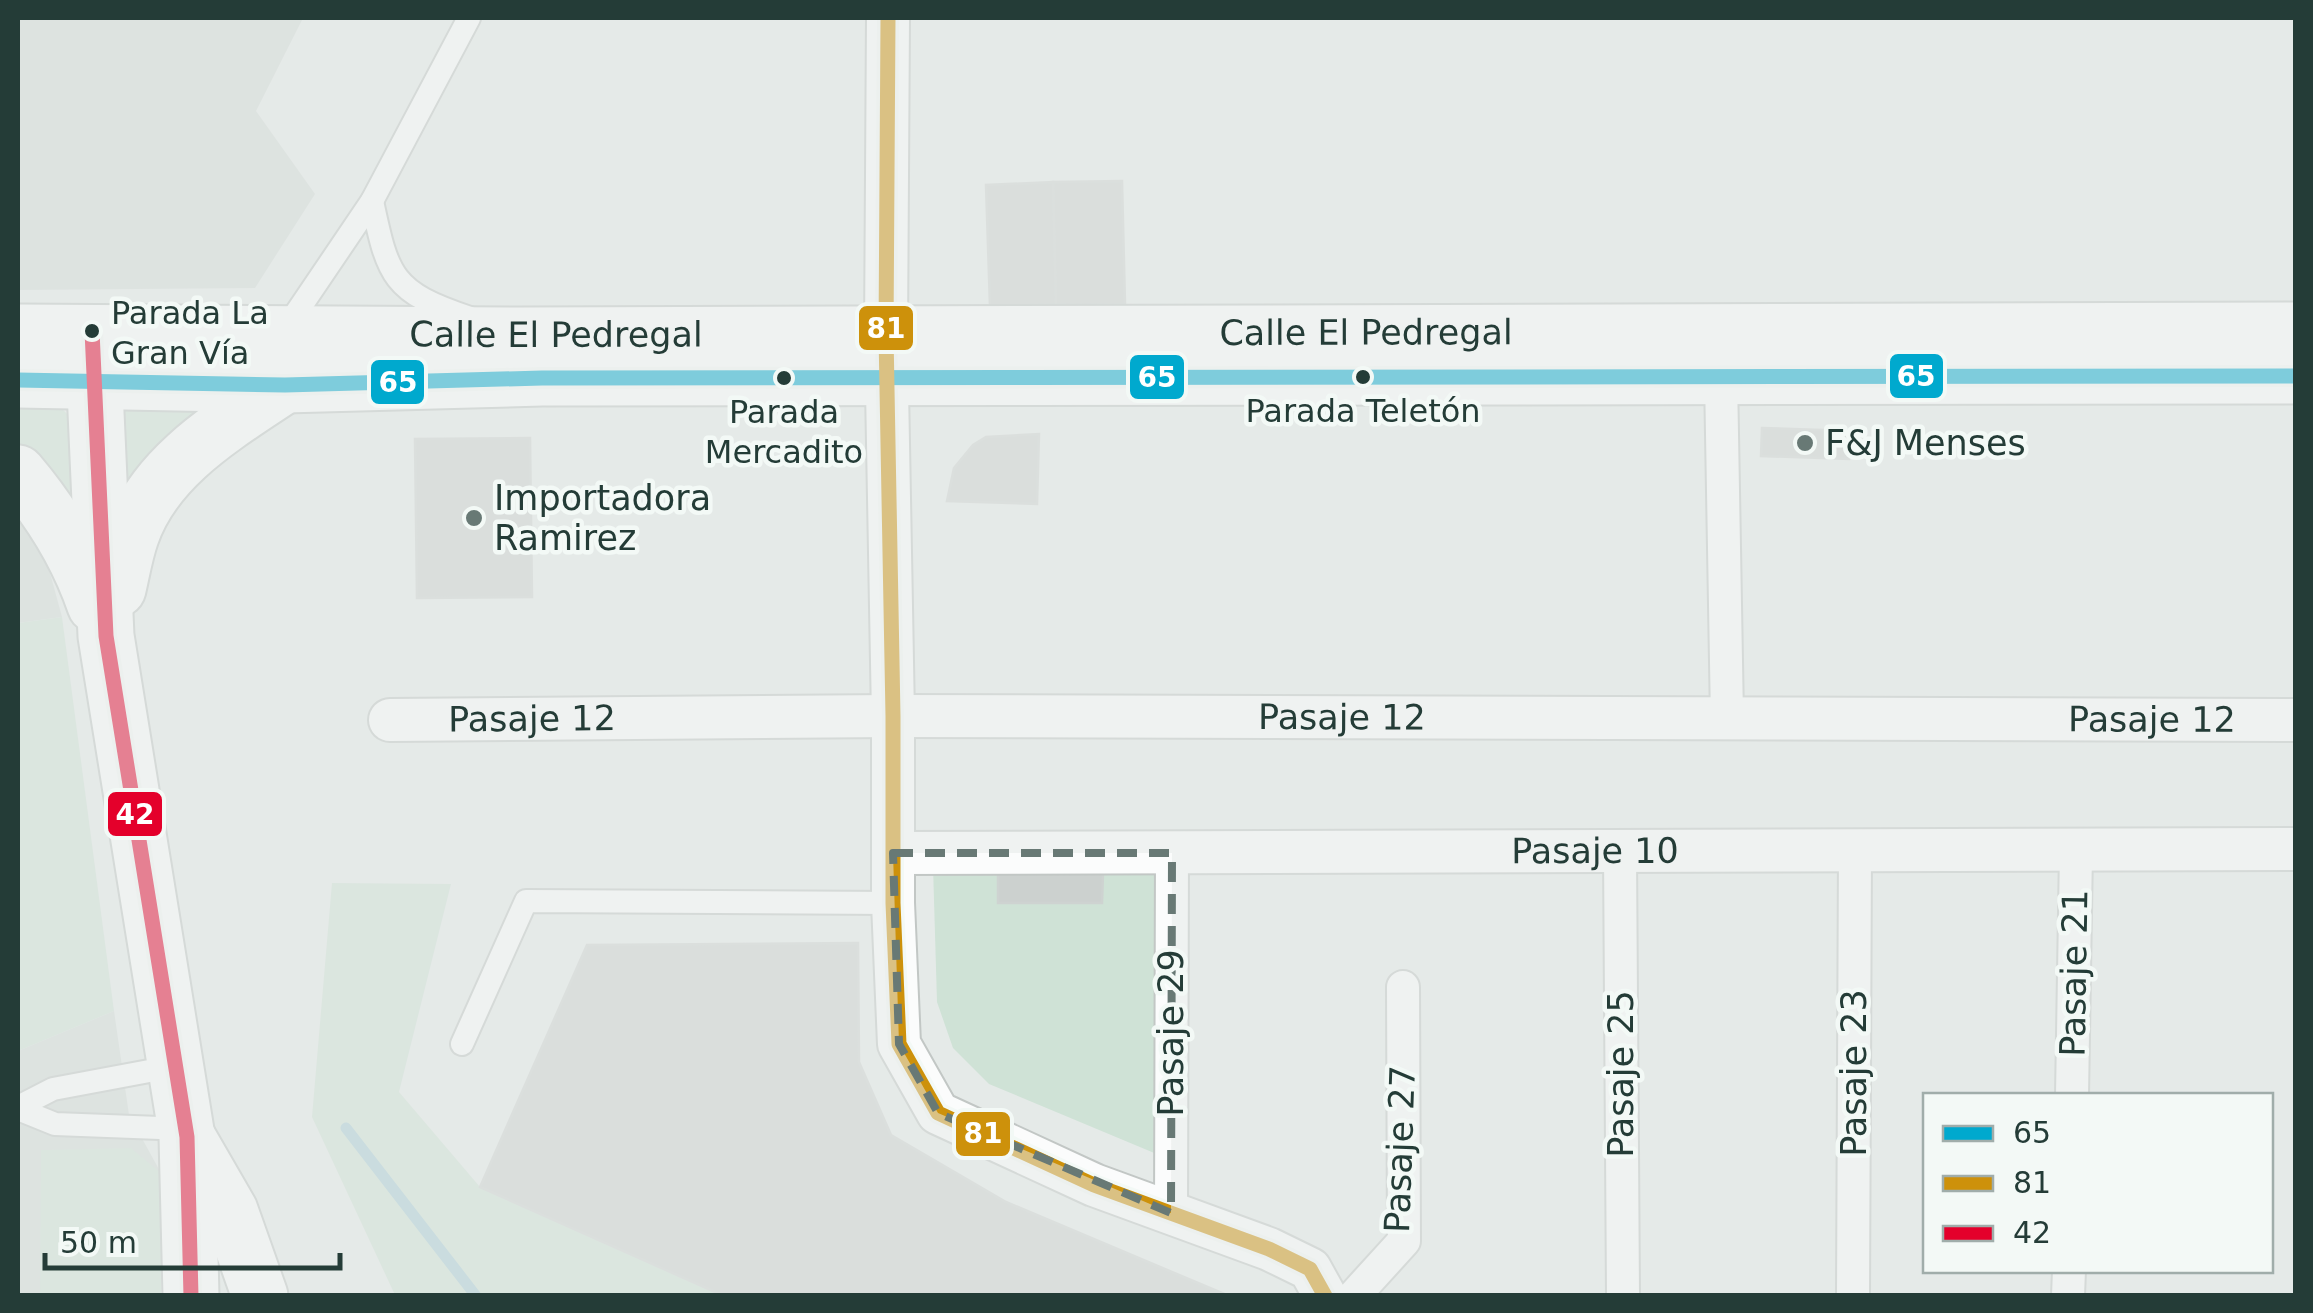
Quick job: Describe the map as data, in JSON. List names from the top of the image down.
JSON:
{
  "streets": {
    "main road": ["Calle El Pedregal"],
    "street": [
      "Pasaje 12",
      "Pasaje 10",
      "Pasaje 21",
      "Pasaje 29",
      "Pasaje 23",
      "Pasaje 25",
      "Pasaje 27"
    ]
  },
  "crossings": [
    ["Pasaje 10", "Pasaje 21"],
    ["Pasaje 10", "Pasaje 29"],
    ["Pasaje 10", "Pasaje 23"],
    ["Pasaje 10", "Pasaje 25"]
  ],
  "places": [
    "Parada La Gran Vía",
    "Parada Teletón",
    "Parada Mercadito",
    "F&J Menses",
    "Importadora Ramirez"
  ],
  "lines": ["transit line 81", "transit line 42", "transit line 65"],
  "legend": ["65", "81", "42"],
  "scale_bar": "50 m"
}
